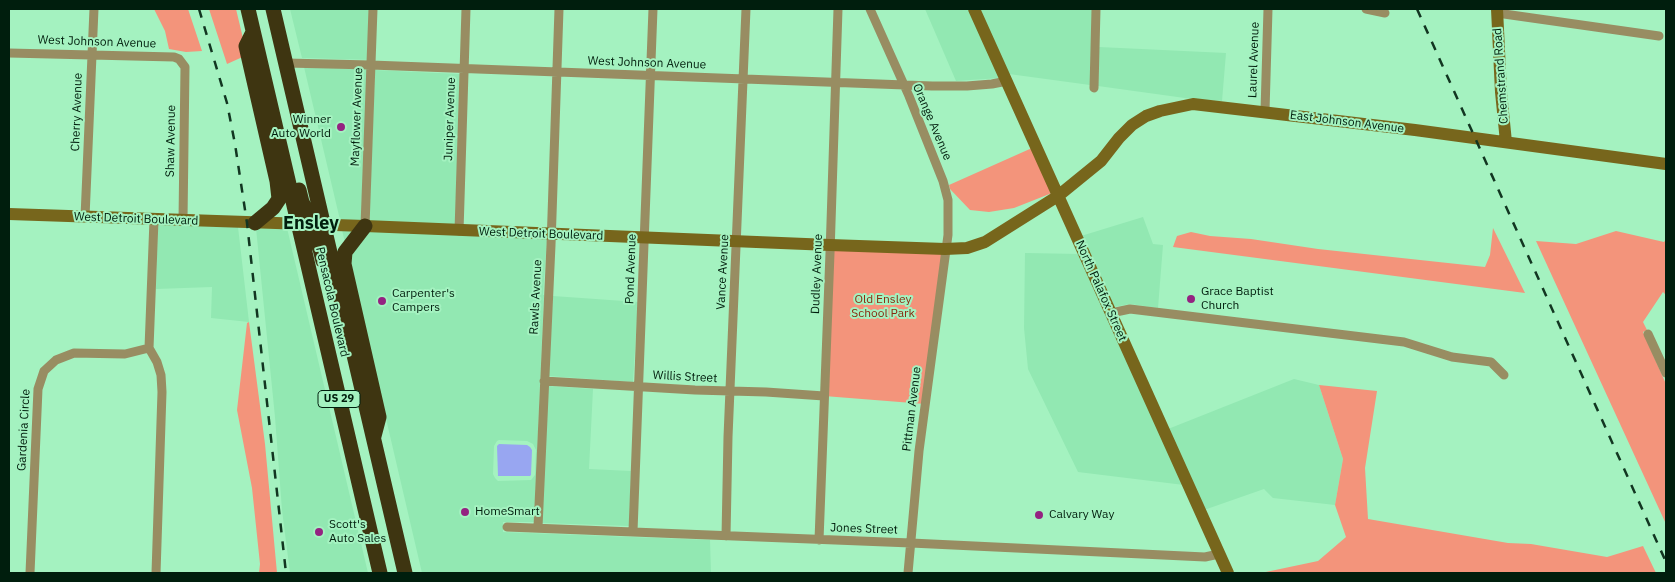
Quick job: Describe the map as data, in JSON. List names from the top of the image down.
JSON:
{
  "streets": {
    "highway": ["Pensacola Boulevard", "US 29"],
    "main road": [
      "Chemstrand Road",
      "East Johnson Avenue",
      "West Detroit Boulevard",
      "North Palafox Street"
    ],
    "street": [
      "West Johnson Avenue",
      "Laurel Avenue",
      "Cherry Avenue",
      "Mayflower Avenue",
      "Juniper Avenue",
      "Orange Avenue",
      "Shaw Avenue",
      "Pond Avenue",
      "Vance Avenue",
      "Dudley Avenue",
      "Rawls Avenue",
      "Willis Street",
      "Pittman Avenue",
      "Gardenia Circle",
      "Jones Street"
    ]
  },
  "crossings": [
    ["West Johnson Avenue", "Cherry Avenue"],
    ["West Johnson Avenue", "Mayflower Avenue"],
    ["West Johnson Avenue", "Juniper Avenue"],
    ["West Johnson Avenue", "Orange Avenue"],
    ["West Johnson Avenue", "Shaw Avenue"],
    ["West Johnson Avenue", "Pond Avenue"],
    ["West Johnson Avenue", "Vance Avenue"],
    ["West Johnson Avenue", "Dudley Avenue"],
    ["West Johnson Avenue", "North Palafox Street"],
    ["West Johnson Avenue", "Rawls Avenue"],
    ["West Johnson Avenue", "Pensacola Boulevard"],
    ["Laurel Avenue", "East Johnson Avenue"],
    ["Chemstrand Road", "East Johnson Avenue"],
    ["Cherry Avenue", "West Detroit Boulevard"],
    ["Mayflower Avenue", "West Detroit Boulevard"],
    ["Juniper Avenue", "West Detroit Boulevard"],
    ["Orange Avenue", "West Detroit Boulevard"],
    ["Orange Avenue", "Pittman Avenue"],
    ["East Johnson Avenue", "West Detroit Boulevard"],
    ["East Johnson Avenue", "North Palafox Street"],
    ["Shaw Avenue", "West Detroit Boulevard"],
    ["West Detroit Boulevard", "Pond Avenue"],
    ["West Detroit Boulevard", "Vance Avenue"],
    ["West Detroit Boulevard", "Dudley Avenue"],
    ["West Detroit Boulevard", "North Palafox Street"],
    ["West Detroit Boulevard", "Rawls Avenue"],
    ["West Detroit Boulevard", "Pensacola Boulevard"],
    ["West Detroit Boulevard", "Pittman Avenue"],
    ["Pond Avenue", "Willis Street"],
    ["Pond Avenue", "Jones Street"],
    ["Vance Avenue", "Willis Street"],
    ["Vance Avenue", "Jones Street"],
    ["Dudley Avenue", "Willis Street"],
    ["Dudley Avenue", "Jones Street"],
    ["North Palafox Street", "Jones Street"],
    ["Rawls Avenue", "Willis Street"],
    ["Rawls Avenue", "Jones Street"],
    ["Pittman Avenue", "Jones Street"]
  ],
  "districts": ["Ensley"],
  "parks": ["Old Ensley School Park"],
  "places": [
    "Winner Auto World",
    "Grace Baptist Church",
    "Carpenter's Campers",
    "HomeSmart",
    "Calvary Way",
    "Scott's Auto Sales"
  ]
}
